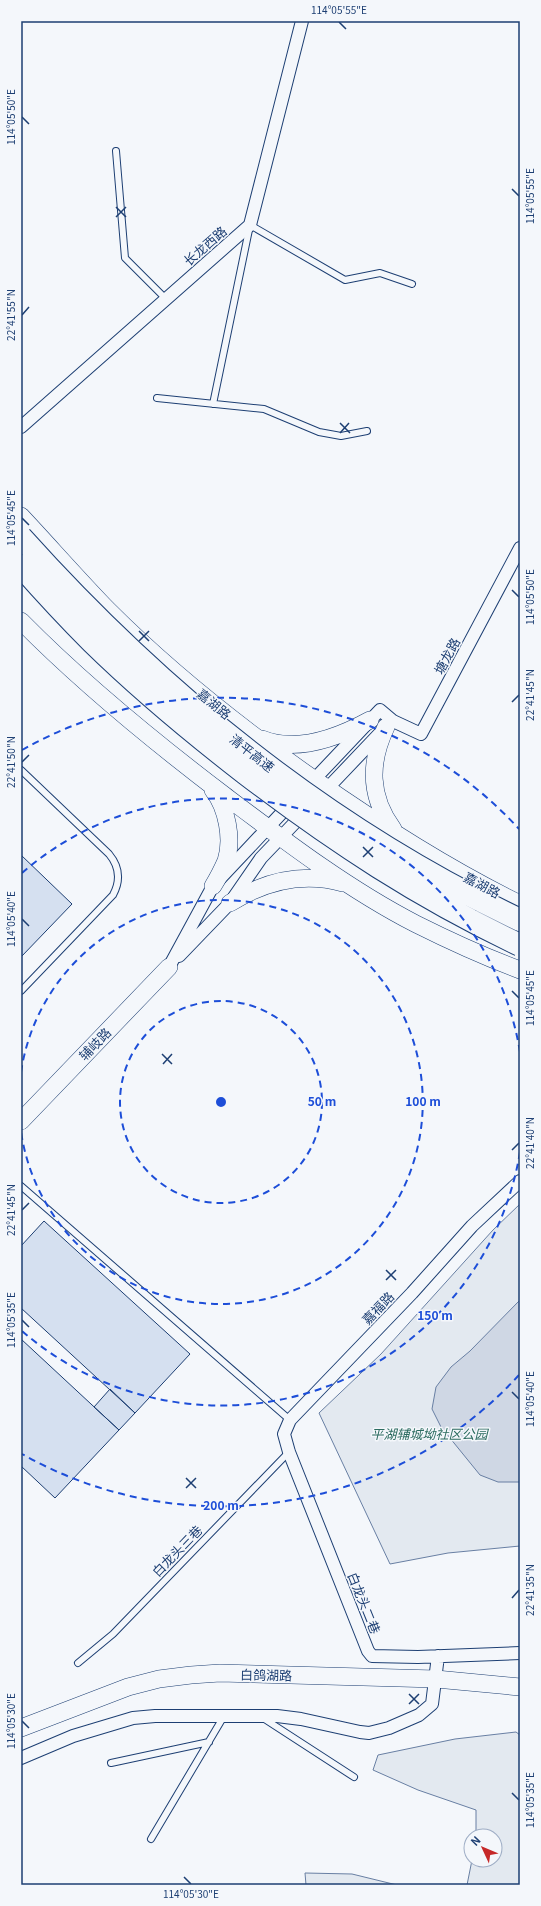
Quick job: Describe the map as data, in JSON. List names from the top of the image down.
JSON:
{
  "streets": {
    "highway": ["清平高速"],
    "main road": ["嘉湖路", "辅岐路", "白鸽湖路"],
    "street": [
      "长龙西路",
      "塘龙路",
      "嘉福路",
      "白龙头二巷"
    ],
    "lane": ["白龙头三巷"]
  },
  "crossings": [
    ["嘉福路", "白龙头二巷"],
    ["白龙头三巷", "白龙头二巷"]
  ],
  "parks": ["平湖辅城坳社区公园"],
  "north": "top left",
  "coordinates": [
    "114°05'55\"E",
    "114°05'50\"E",
    "22°41'55\"N",
    "114°05'45\"E",
    "22°41'45\"N",
    "22°41'50\"N",
    "114°05'40\"E",
    "22°41'40\"N",
    "114°05'35\"E",
    "22°41'35\"N",
    "114°05'30\"E"
  ],
  "rings": [
    "50 m",
    "100 m",
    "150 m",
    "200 m"
  ]
}
